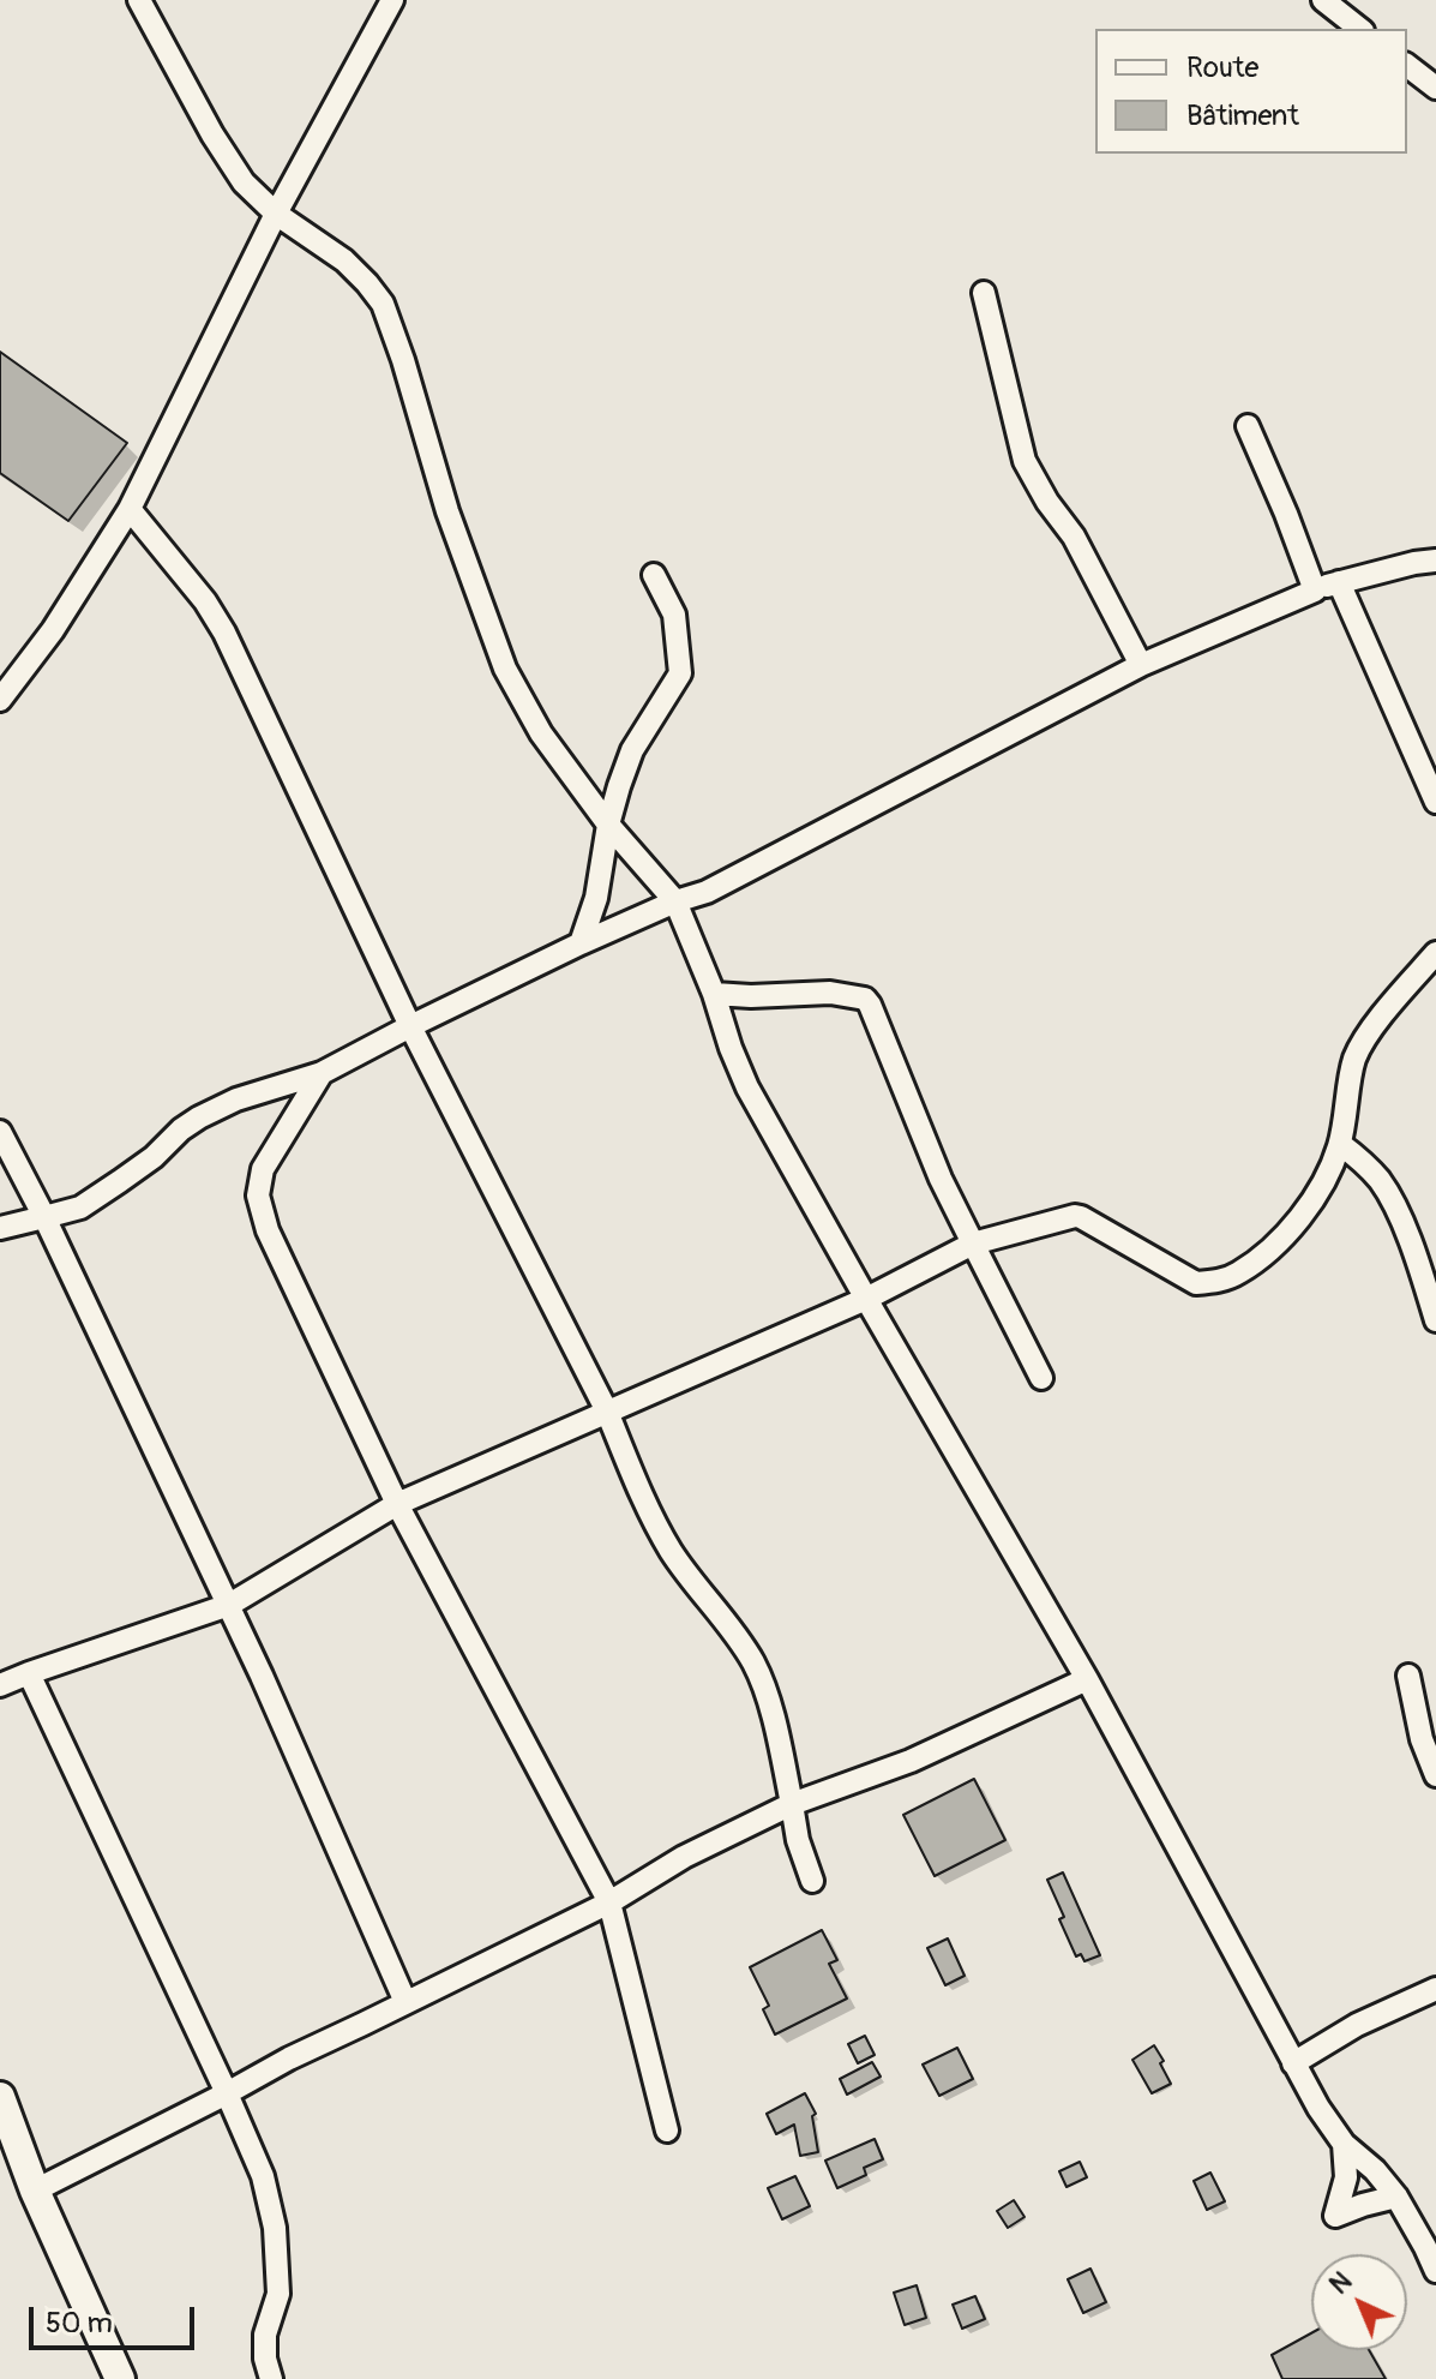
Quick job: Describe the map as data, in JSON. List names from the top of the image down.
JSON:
{
  "legend": ["Route", "Bâtiment"],
  "scale_bar": "50 m",
  "north": "top left"
}
